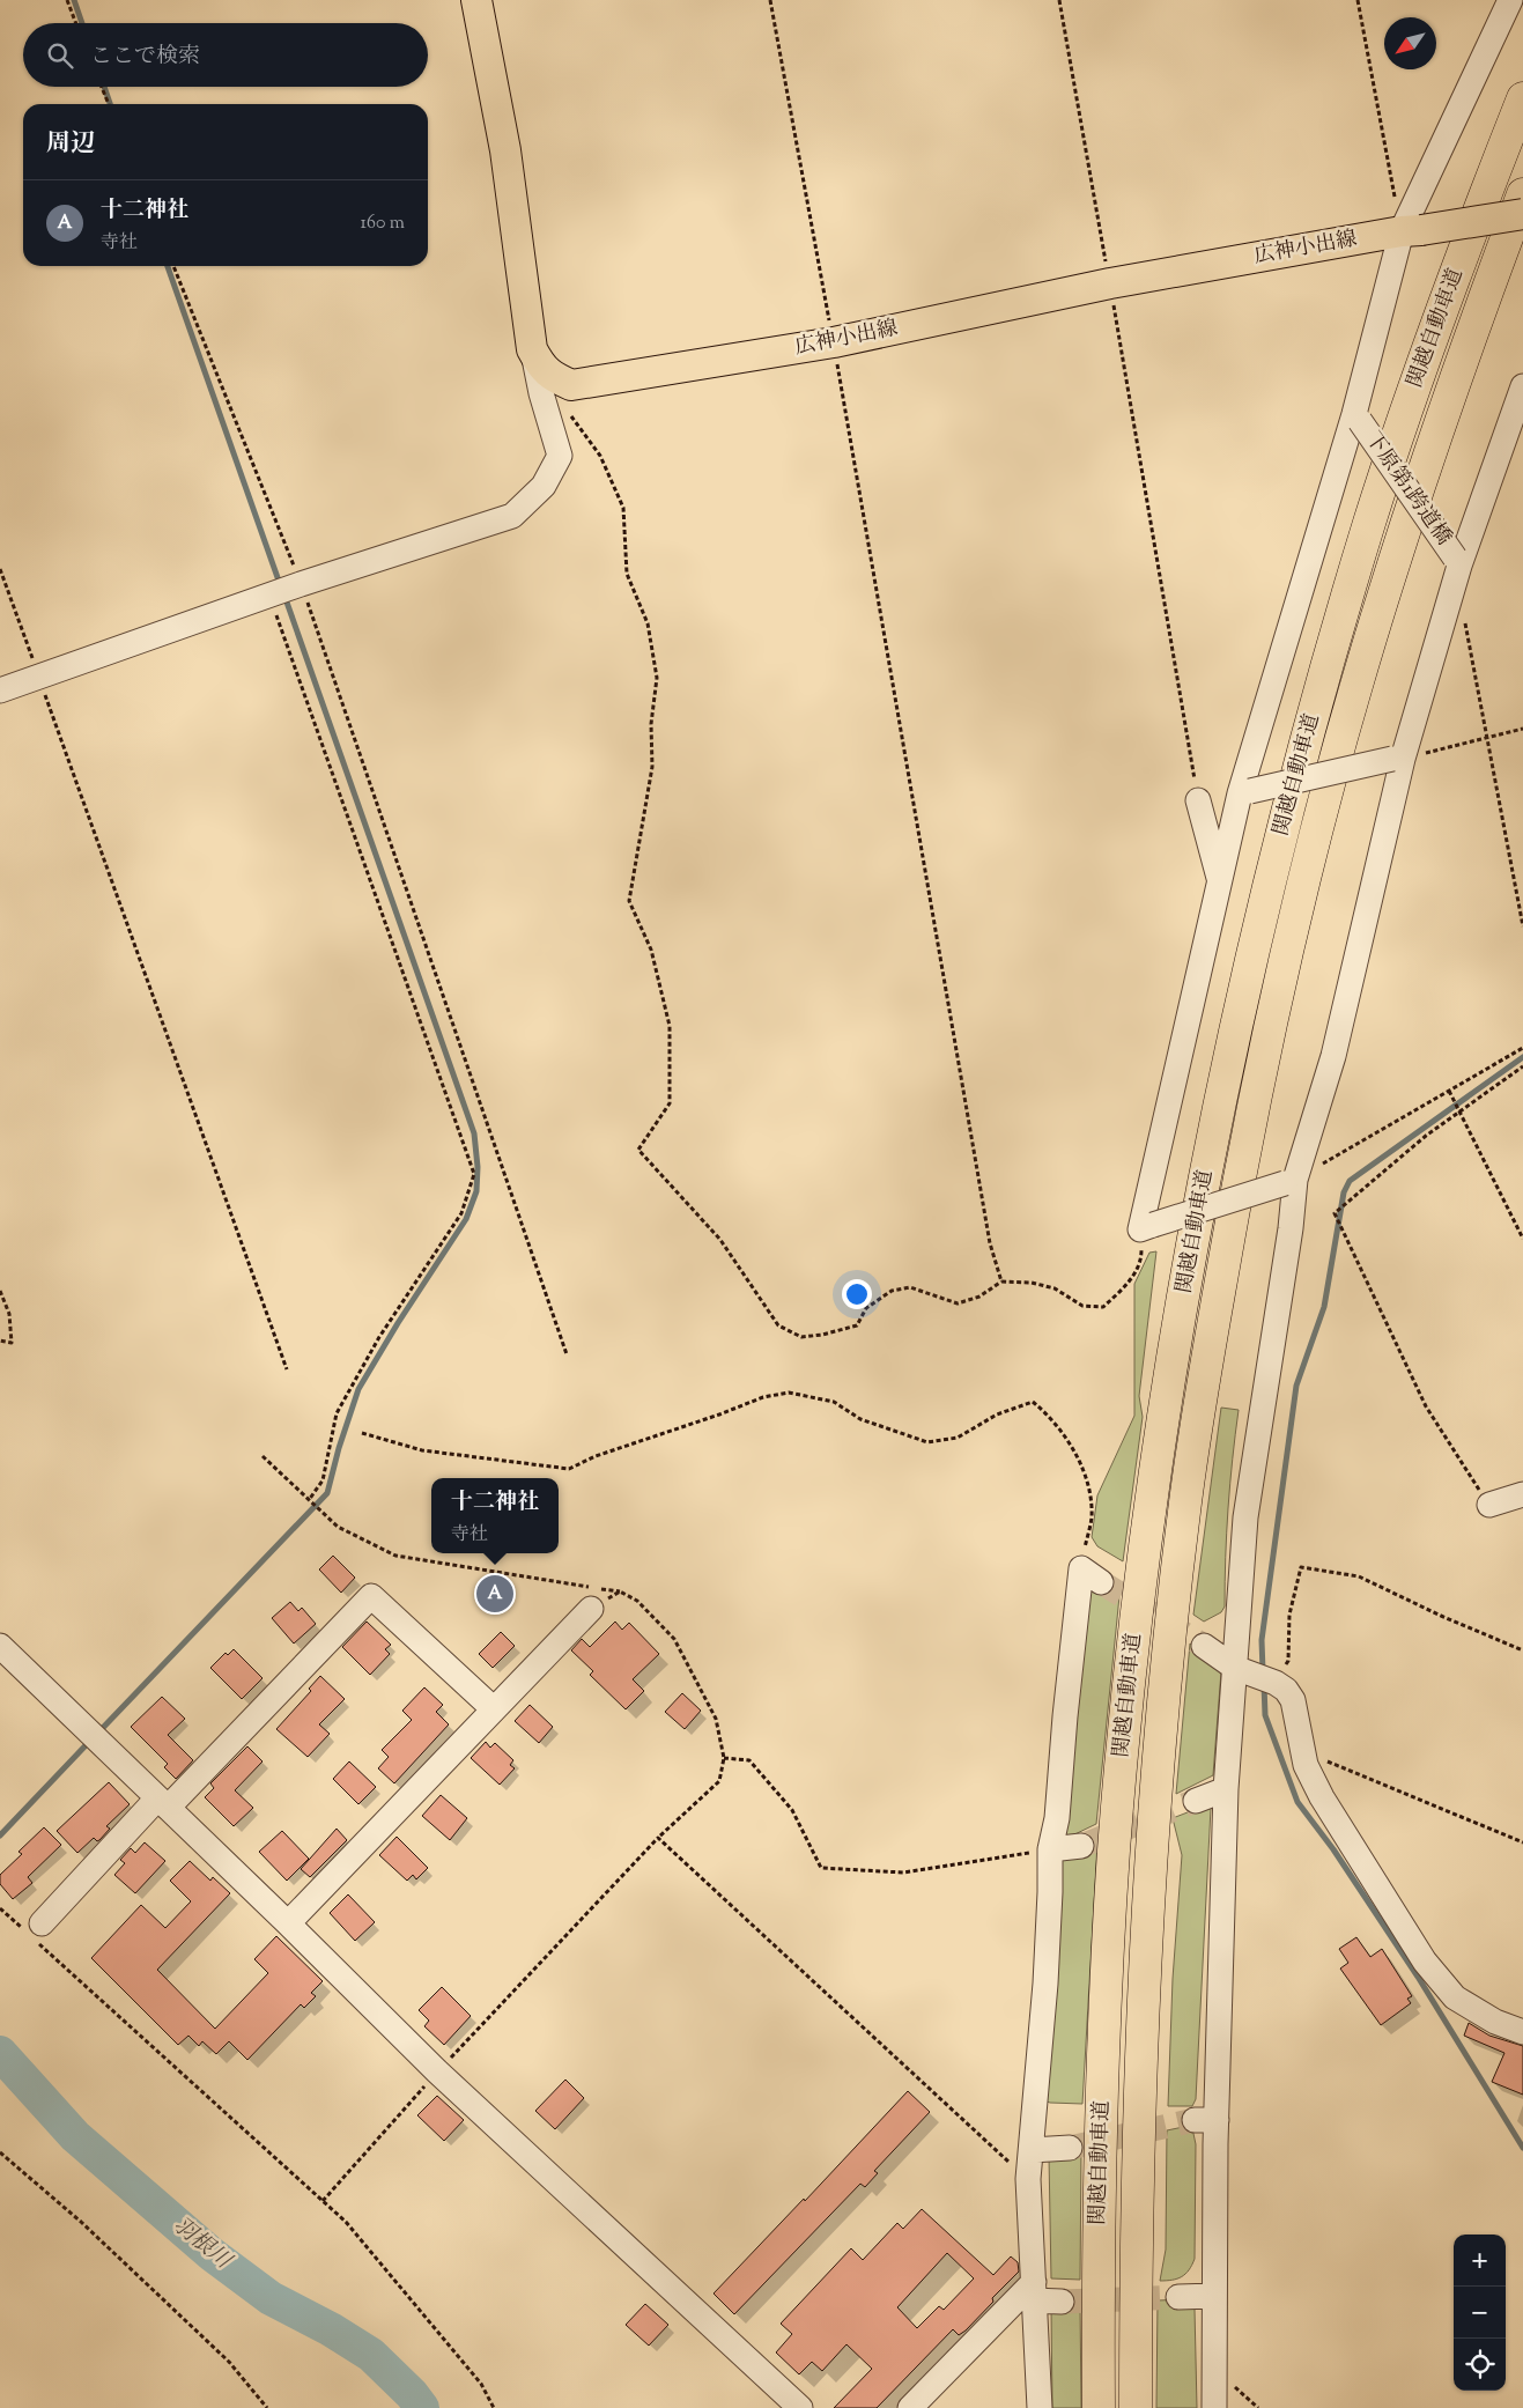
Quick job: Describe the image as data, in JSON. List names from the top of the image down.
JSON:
{
  "streets": {
    "highway": ["関越自動車道"],
    "main road": ["広神小出線"],
    "street": ["下原第1跨道橋"]
  },
  "water": ["羽根川"],
  "north": "bottom left",
  "page": {
    "search": "ここで検索",
    "heading": "周辺",
    "list": [
      {
        "mark": "A",
        "name": "十二神社",
        "note": "寺社",
        "value": "160 m"
      }
    ],
    "popup": ["十二神社", "寺社"],
    "pins": "A",
    "map_buttons": ["+", "−"]
  }
}
